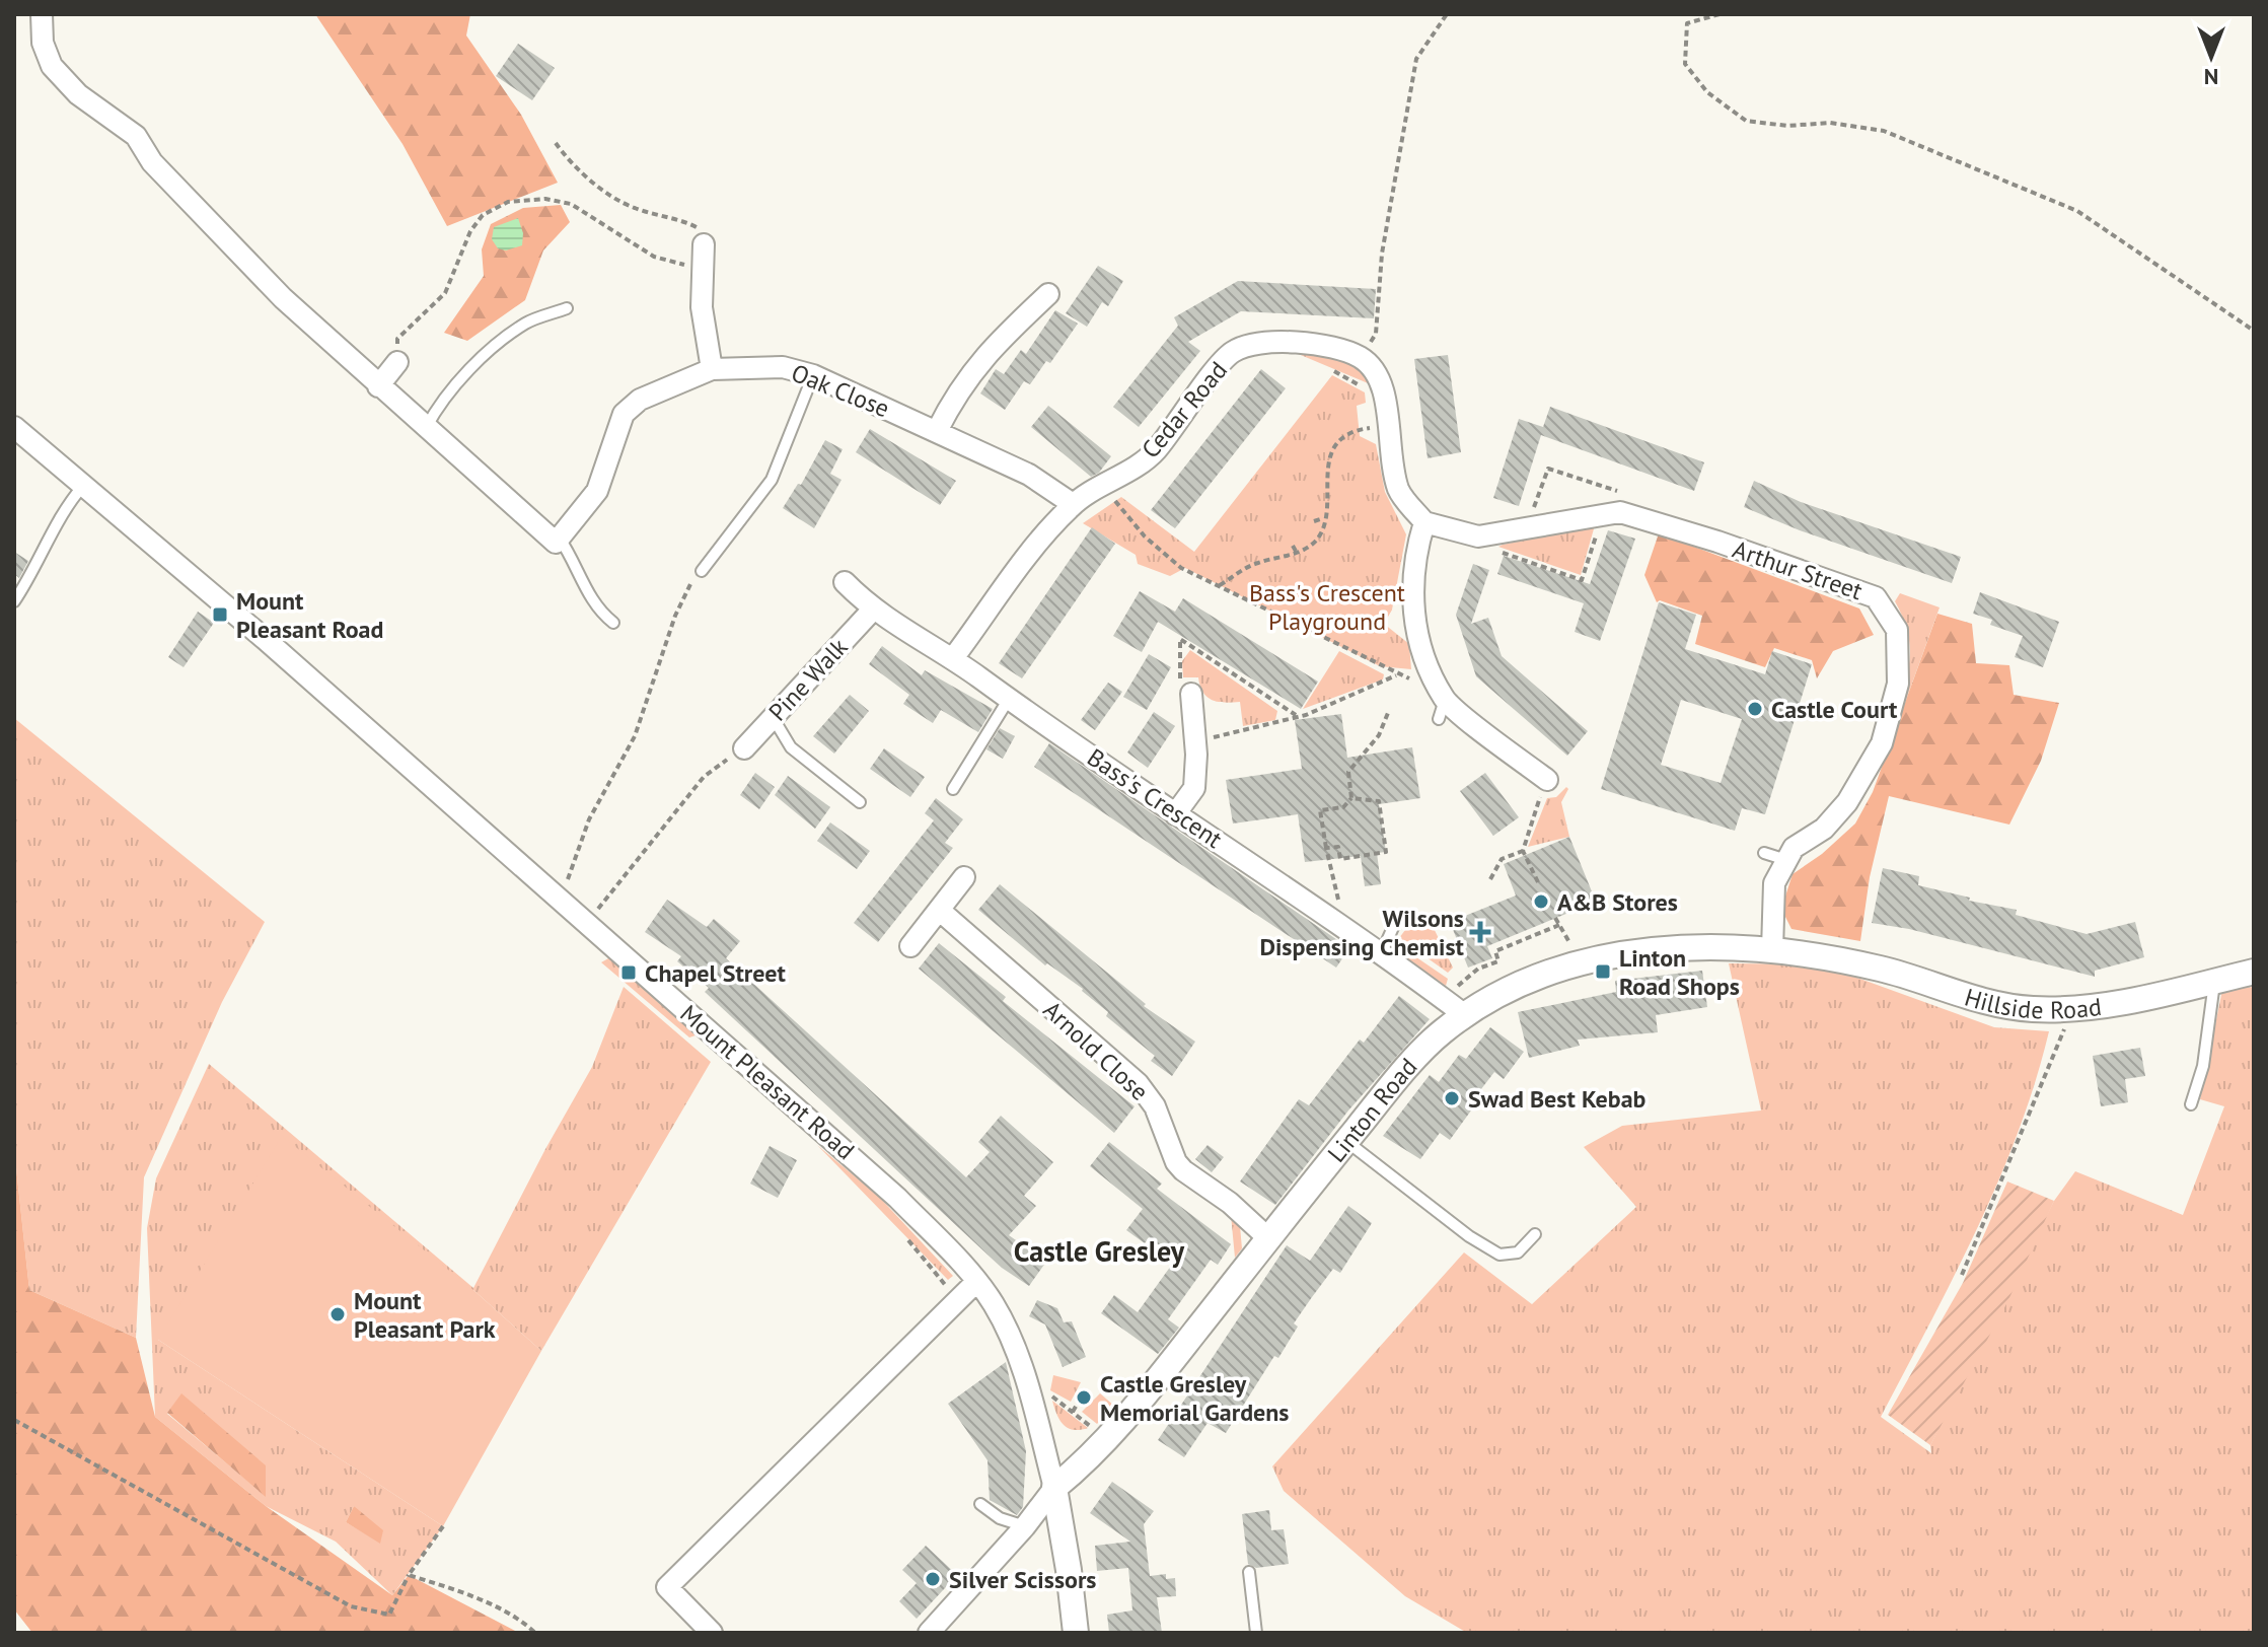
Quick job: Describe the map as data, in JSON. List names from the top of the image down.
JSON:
{
  "streets": {
    "street": [
      "Oak Close",
      "Cedar Road",
      "Arthur Street",
      "Pine Walk",
      "Bass's Crescent",
      "Hillside Road",
      "Arnold Close",
      "Mount Pleasant Road",
      "Linton Road"
    ]
  },
  "crossings": [
    ["Oak Close", "Cedar Road"],
    ["Cedar Road", "Bass's Crescent"],
    ["Arthur Street", "Linton Road"],
    ["Pine Walk", "Bass's Crescent"],
    ["Bass's Crescent", "Linton Road"],
    ["Hillside Road", "Linton Road"],
    ["Arnold Close", "Linton Road"],
    ["Mount Pleasant Road", "Linton Road"]
  ],
  "districts": ["Castle Gresley"],
  "parks": ["Bass's Crescent Playground"],
  "places": {
    "transit": ["Mount Pleasant Road", "Linton Road Shops", "Chapel Street"],
    "other": [
      "Castle Court",
      "A&B Stores",
      "Swad Best Kebab",
      "Mount Pleasant Park",
      "Castle Gresley Memorial Gardens",
      "Silver Scissors"
    ],
    "health": ["Wilsons Dispensing Chemist"]
  },
  "north": "bottom"
}
